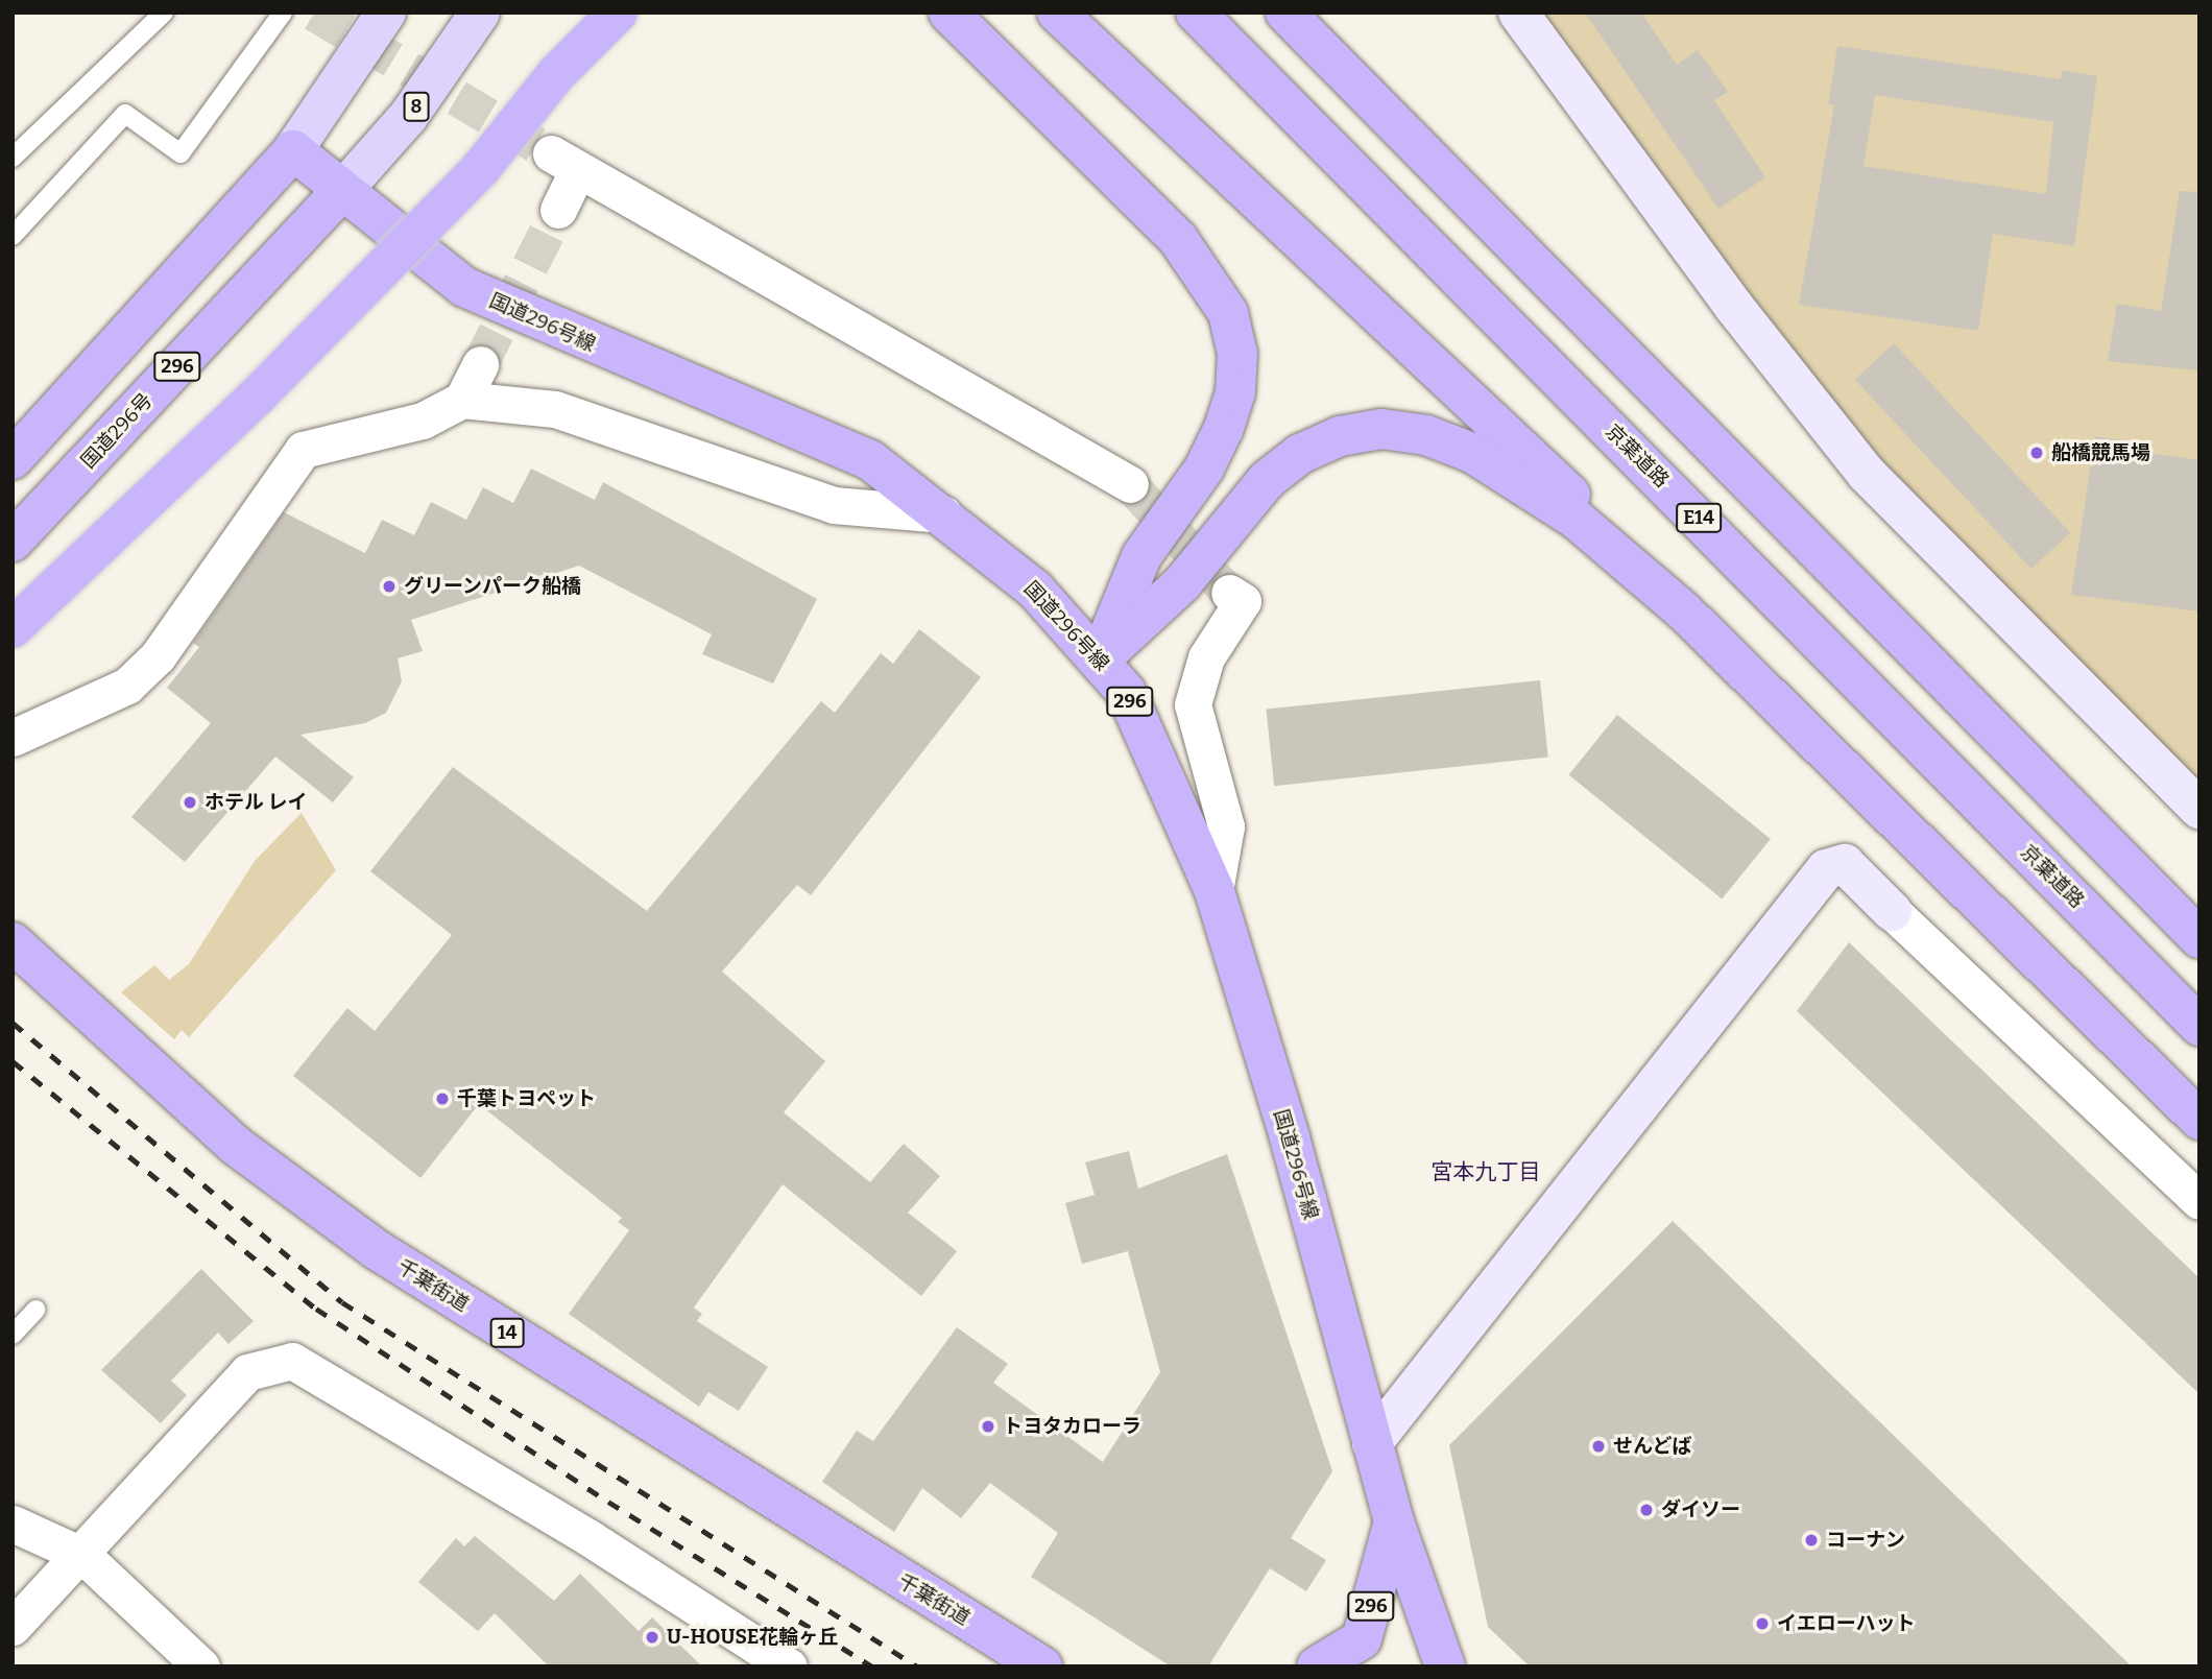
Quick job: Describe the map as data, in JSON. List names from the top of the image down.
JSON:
{
  "streets": {
    "highway": [
      "国道296号線",
      "296",
      "国道296号",
      "京葉道路",
      "E14",
      "千葉街道",
      "14"
    ],
    "main road": ["8"]
  },
  "crossings": [
    ["8", "国道296号線"],
    ["8", "国道296号"],
    ["国道296号線", "296"],
    ["国道296号線", "国道296号"]
  ],
  "districts": ["宮本九丁目"],
  "places": [
    "船橋競馬場",
    "グリーンパーク船橋",
    "ホテル レイ",
    "千葉トヨペット",
    "トヨタカローラ",
    "せんどば",
    "ダイソー",
    "コーナン",
    "イエローハット",
    "U-HOUSE花輪ヶ丘"
  ]
}
